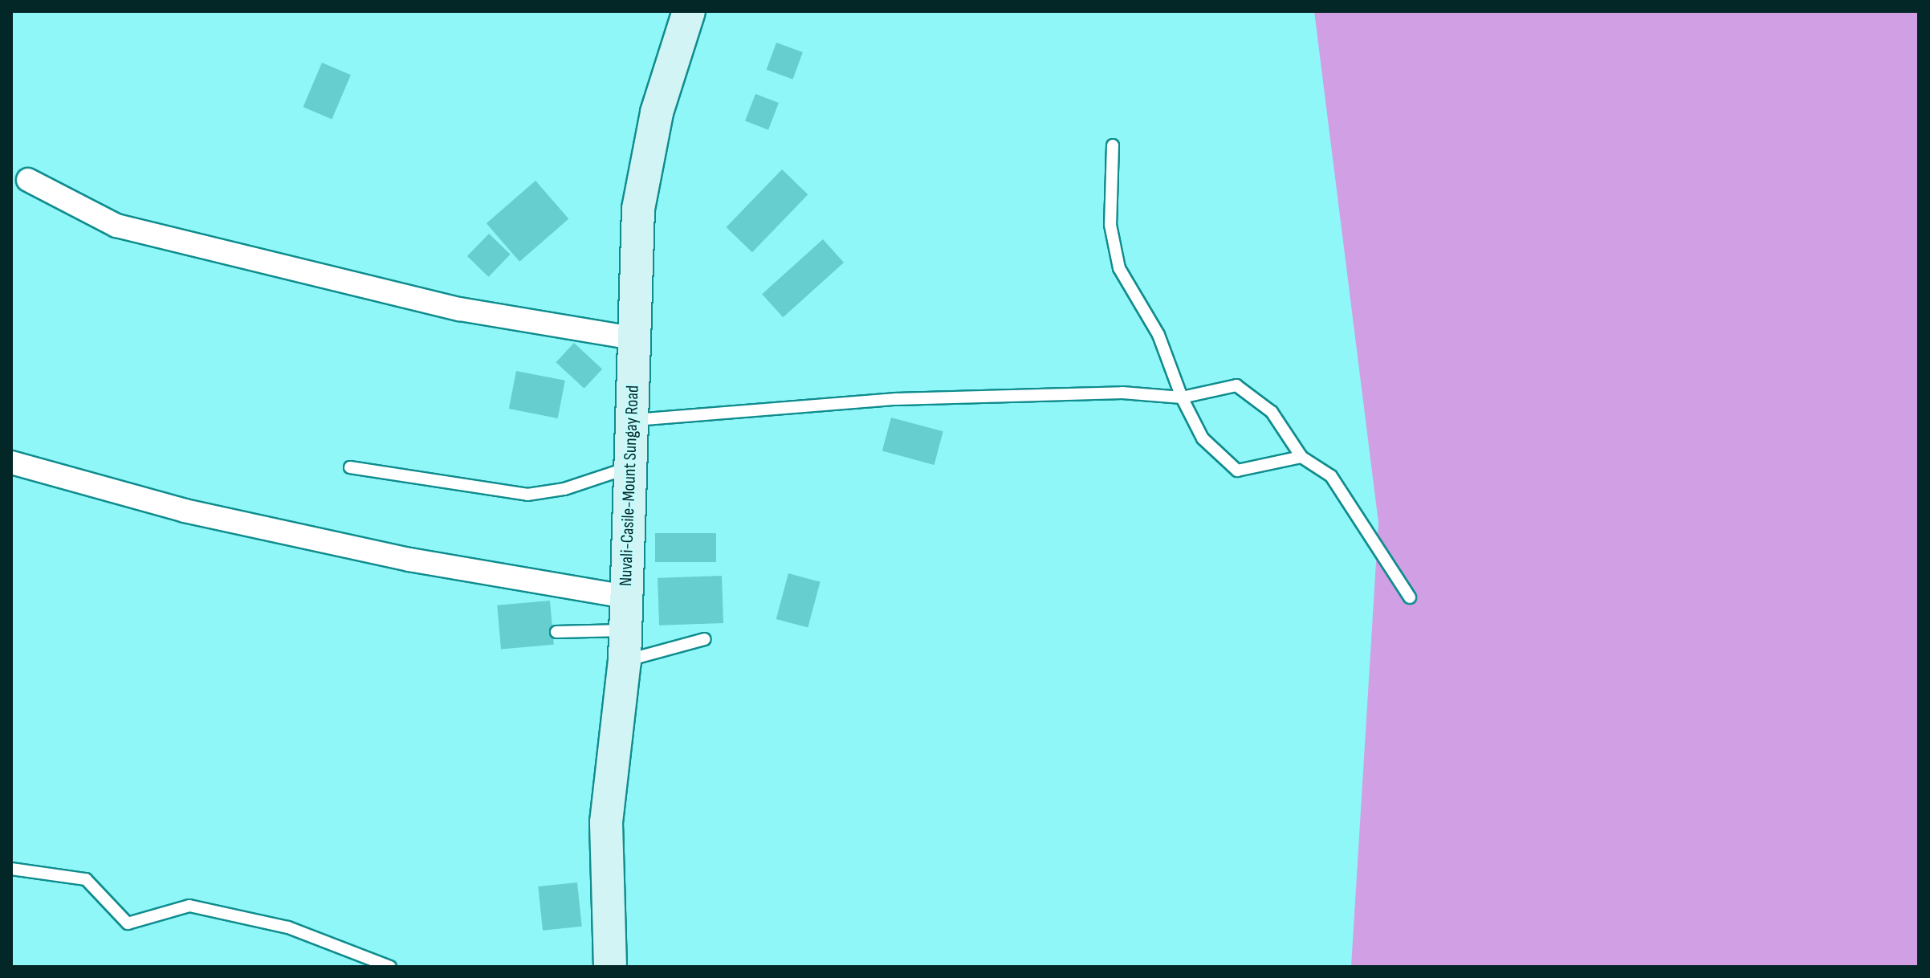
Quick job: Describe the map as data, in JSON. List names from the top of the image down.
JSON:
{
  "streets": {
    "main road": ["Nuvali-Casile-Mount Sungay Road"]
  }
}
